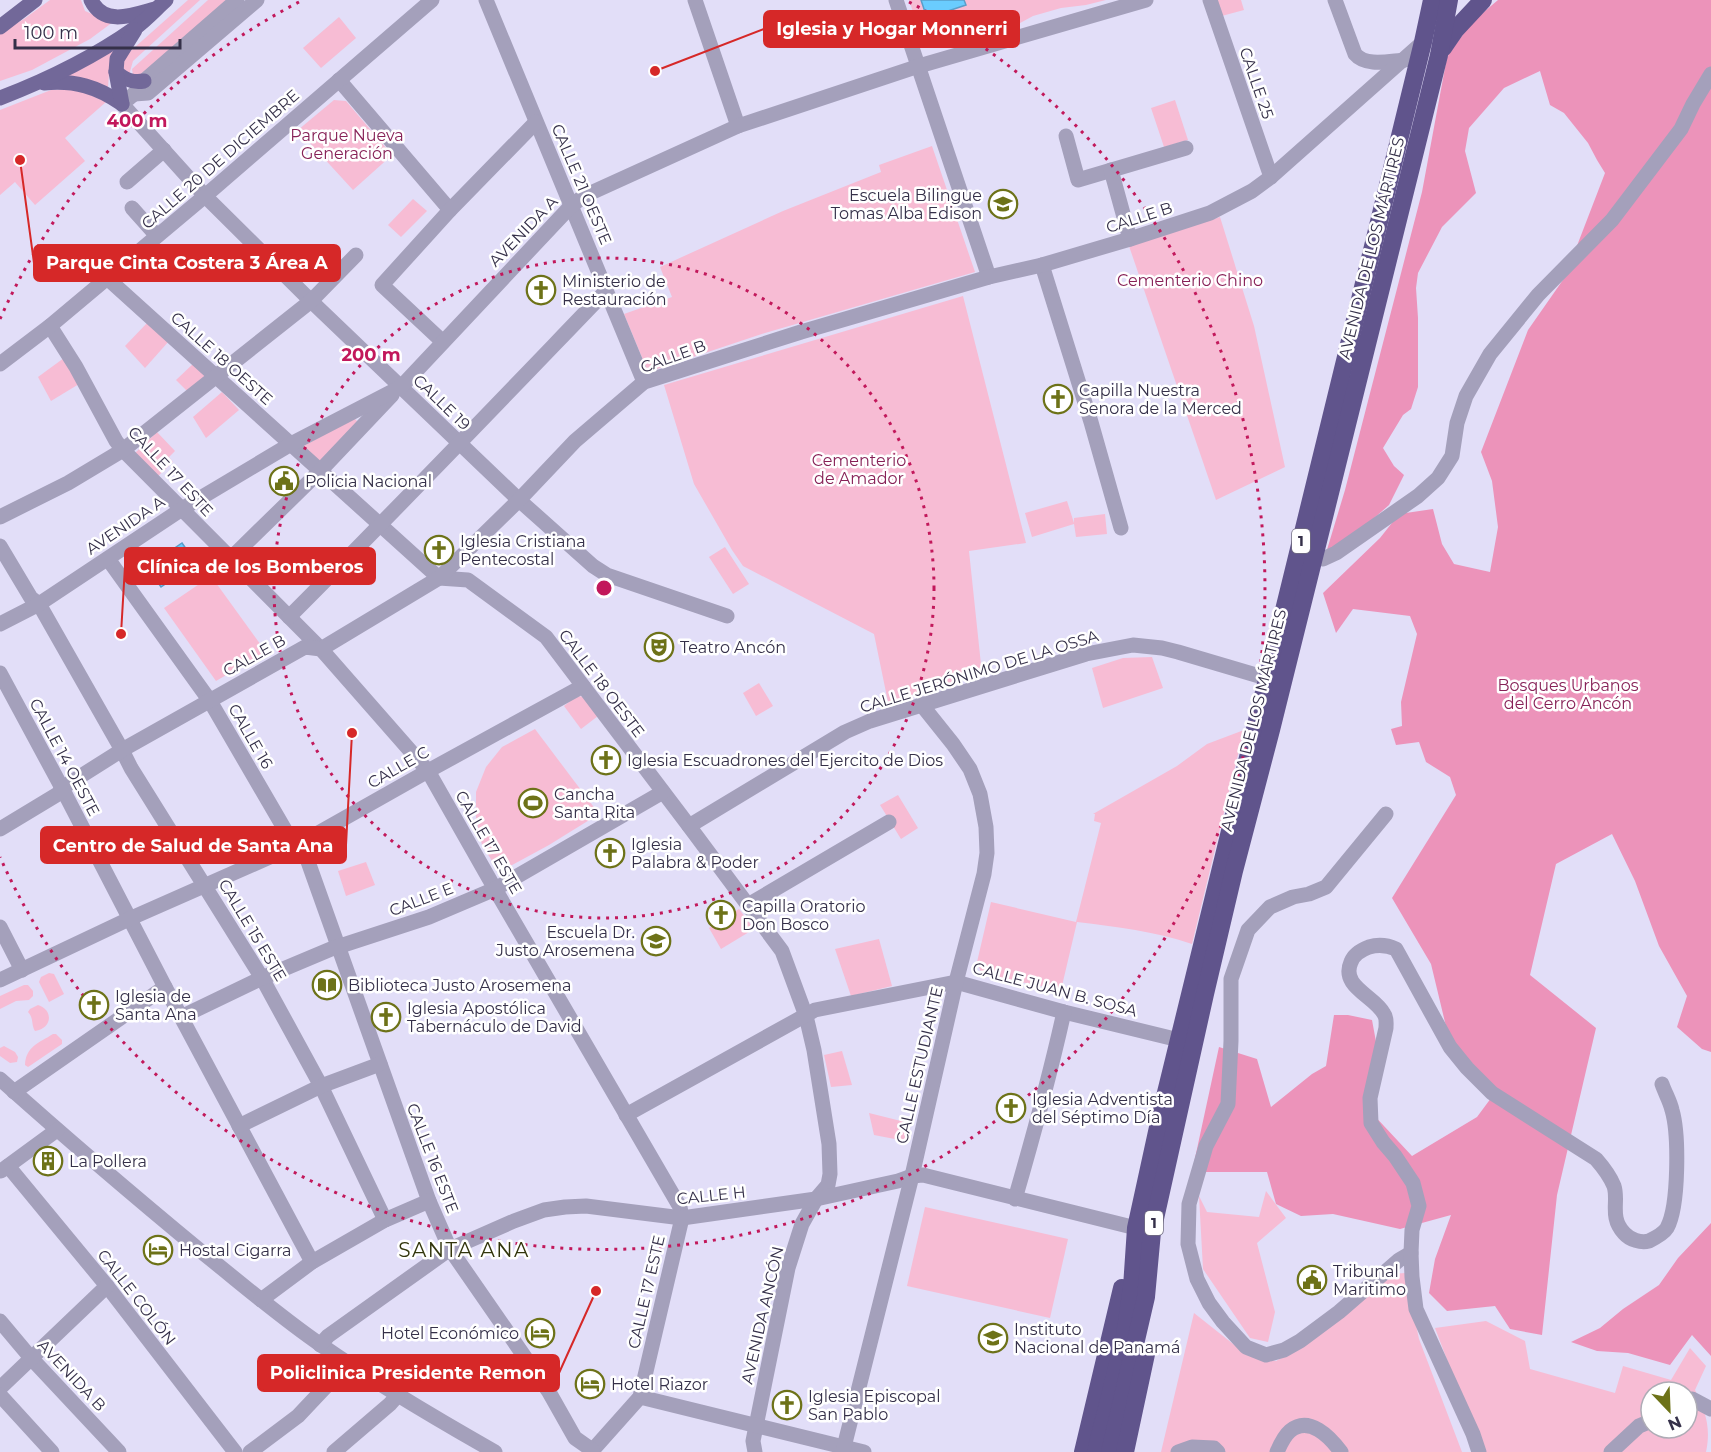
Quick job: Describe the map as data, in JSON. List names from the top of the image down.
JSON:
{
  "streets": {
    "highway": ["AVENIDA DE LOS MÁRTIRES", "1"],
    "street": [
      "CALLE 25",
      "CALLE 20 DE DICIEMBRE",
      "CALLE 21 OESTE",
      "CALLE B",
      "AVENIDA A",
      "CALLE 18 OESTE",
      "CALLE 19",
      "CALLE 17 ESTE",
      "CALLE JERÓNIMO DE LA OSSA",
      "CALLE 16",
      "CALLE 14 OESTE",
      "CALLE C",
      "CALLE E",
      "CALLE 15 ESTE",
      "CALLE JUAN B. SOSA",
      "CALLE ESTUDIANTE",
      "CALLE 16 ESTE",
      "CALLE H",
      "CALLE COLÓN",
      "AVENIDA ANCÓN",
      "AVENIDA B"
    ]
  },
  "crossings": [
    ["CALLE 25", "CALLE B"],
    ["CALLE 20 DE DICIEMBRE", "CALLE 18 OESTE"],
    ["CALLE 20 DE DICIEMBRE", "CALLE 19"],
    ["CALLE 20 DE DICIEMBRE", "CALLE 17 ESTE"],
    ["CALLE 21 OESTE", "CALLE B"],
    ["CALLE 21 OESTE", "AVENIDA A"],
    ["CALLE B", "AVENIDA DE LOS MÁRTIRES"],
    ["CALLE B", "CALLE 18 OESTE"],
    ["CALLE B", "CALLE 19"],
    ["CALLE B", "CALLE 17 ESTE"],
    ["CALLE B", "CALLE 16"],
    ["CALLE B", "CALLE 14 OESTE"],
    ["CALLE B", "CALLE 15 ESTE"],
    ["AVENIDA A", "CALLE 18 OESTE"],
    ["AVENIDA A", "CALLE 19"],
    ["AVENIDA A", "CALLE 17 ESTE"],
    ["AVENIDA A", "CALLE 16"],
    ["AVENIDA A", "CALLE 15 ESTE"],
    ["AVENIDA DE LOS MÁRTIRES", "CALLE JERÓNIMO DE LA OSSA"],
    ["AVENIDA DE LOS MÁRTIRES", "CALLE JUAN B. SOSA"],
    ["AVENIDA DE LOS MÁRTIRES", "CALLE H"],
    ["CALLE 18 OESTE", "CALLE JERÓNIMO DE LA OSSA"],
    ["CALLE 18 OESTE", "CALLE C"],
    ["CALLE 18 OESTE", "CALLE E"],
    ["CALLE 18 OESTE", "CALLE JUAN B. SOSA"],
    ["CALLE 18 OESTE", "AVENIDA ANCÓN"],
    ["CALLE 17 ESTE", "CALLE C"],
    ["CALLE 17 ESTE", "CALLE E"],
    ["CALLE 17 ESTE", "CALLE JUAN B. SOSA"],
    ["CALLE 17 ESTE", "CALLE 16 ESTE"],
    ["CALLE 17 ESTE", "CALLE H"],
    ["CALLE JERÓNIMO DE LA OSSA", "CALLE ESTUDIANTE"],
    ["CALLE 16", "CALLE C"],
    ["CALLE 16", "CALLE 16 ESTE"],
    ["CALLE 14 OESTE", "CALLE C"],
    ["CALLE 14 OESTE", "CALLE E"],
    ["CALLE C", "CALLE 15 ESTE"],
    ["CALLE C", "CALLE 16 ESTE"],
    ["CALLE E", "CALLE 15 ESTE"],
    ["CALLE E", "CALLE 16 ESTE"],
    ["CALLE JUAN B. SOSA", "CALLE ESTUDIANTE"],
    ["CALLE JUAN B. SOSA", "AVENIDA ANCÓN"],
    ["CALLE ESTUDIANTE", "CALLE H"],
    ["CALLE 16 ESTE", "CALLE H"],
    ["CALLE H", "AVENIDA ANCÓN"]
  ],
  "districts": ["SANTA ANA"],
  "parks": [
    "Parque Nueva Generación",
    "Cementerio Chino",
    "Cementerio de Amador",
    "Bosques Urbanos del Cerro Ancón"
  ],
  "places": {
    "other": [
      "Iglesia y Hogar Monnerri",
      "Parque Cinta Costera 3 Área A",
      "Clínica de los Bomberos",
      "Centro de Salud de Santa Ana",
      "Policlinica Presidente Remon"
    ],
    "school or university": ["Escuela Bilingue Tomas Alba Edison", "Escuela Dr. Justo Arosemena", "Instituto Nacional de Panamá"],
    "church": [
      "Ministerio de Restauración",
      "Capilla Nuestra Senora de la Merced",
      "Iglesia Cristiana Pentecostal",
      "Iglesia Escuadrones del Ejercito de Dios",
      "Iglesia Palabra & Poder",
      "Capilla Oratorio Don Bosco",
      "Iglesia de Santa Ana",
      "Iglesia Apostólica Tabernáculo de David",
      "Iglesia Adventista del Séptimo Día",
      "Iglesia Episcopal San Pablo"
    ],
    "public building": ["Policia Nacional", "Tribunal Maritimo"],
    "theatre": ["Teatro Ancón"],
    "sports": ["Cancha Santa Rita"],
    "library": ["Biblioteca Justo Arosemena"],
    "building": ["La Pollera"],
    "hotel": ["Hostal Cigarra", "Hotel Económico", "Hotel Riazor"]
  },
  "scale_bar": "100 m",
  "north": "bottom right",
  "rings": ["400 m", "200 m"]
}
